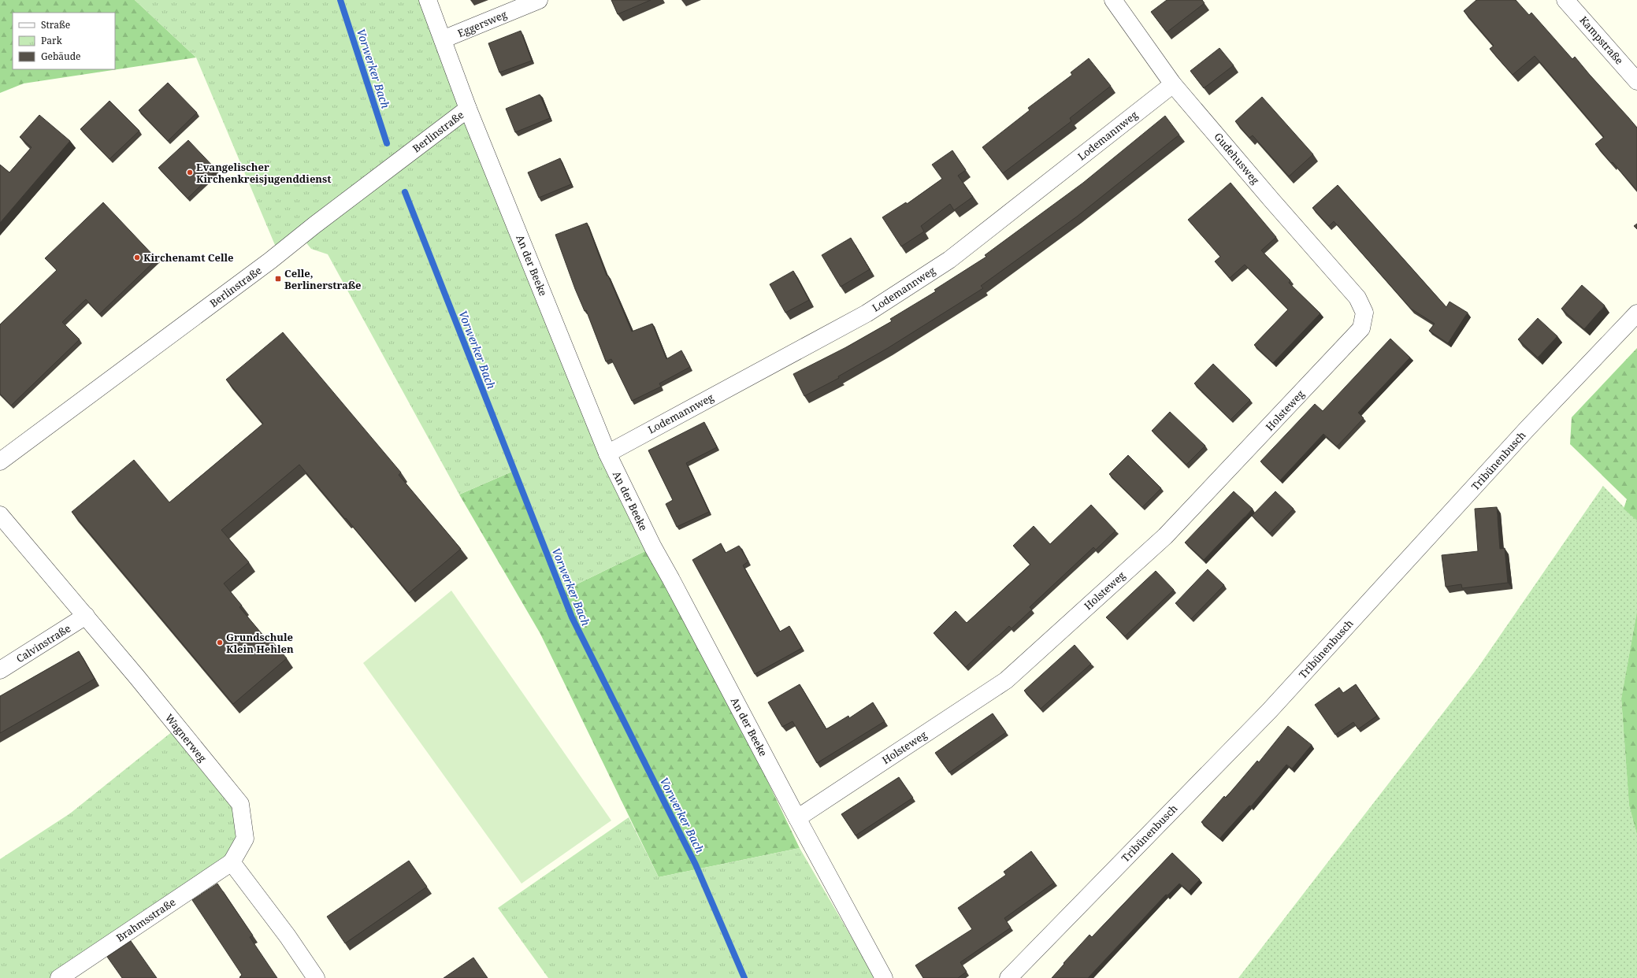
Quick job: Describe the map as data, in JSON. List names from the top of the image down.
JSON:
{
  "streets": {
    "street": [
      "Eggersweg",
      "Kampstraße",
      "Berlinstraße",
      "Lodemannweg",
      "Gudehusweg",
      "An der Beeke",
      "Holsteweg",
      "Tribünenbusch",
      "Calvinstraße",
      "Wagnerweg",
      "Brahmsstraße"
    ]
  },
  "crossings": [
    ["Eggersweg", "An der Beeke"],
    ["Berlinstraße", "An der Beeke"],
    ["Lodemannweg", "Gudehusweg"],
    ["Lodemannweg", "An der Beeke"],
    ["Gudehusweg", "Holsteweg"],
    ["An der Beeke", "Holsteweg"],
    ["Calvinstraße", "Wagnerweg"],
    ["Wagnerweg", "Brahmsstraße"]
  ],
  "water": ["Vorwerker Bach"],
  "places": {
    "other": ["Evangelischer Kirchenkreisjugenddienst", "Kirchenamt Celle", "Grundschule Klein Hehlen"],
    "transit": ["Celle, Berlinerstraße"]
  },
  "legend": ["Straße", "Park", "Gebäude"]
}
